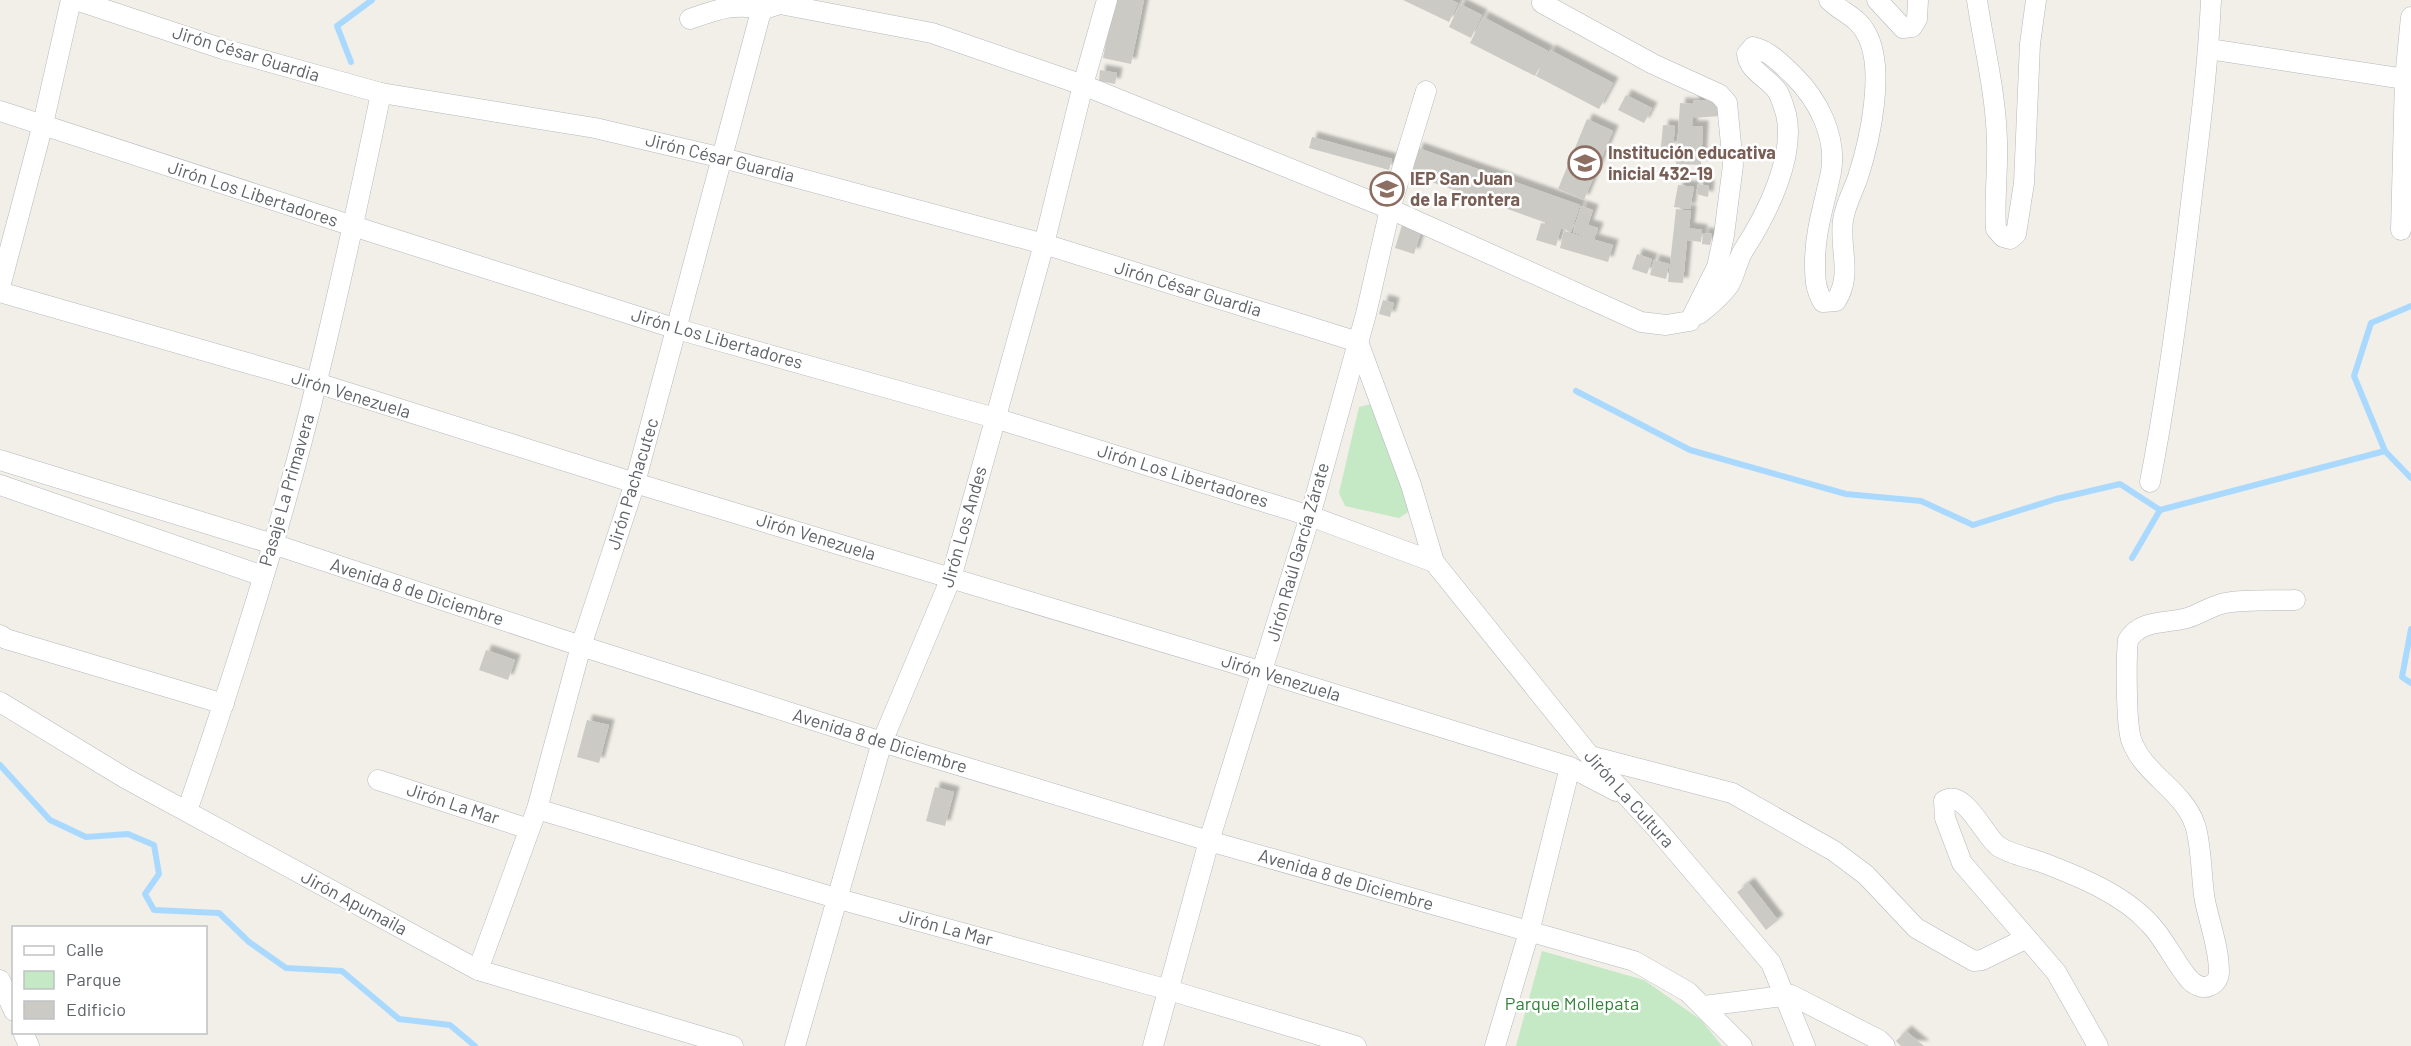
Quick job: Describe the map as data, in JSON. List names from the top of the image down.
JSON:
{
  "streets": {
    "street": [
      "Jirón César Guardia",
      "Jirón Los Libertadores",
      "Jirón Venezuela",
      "Jirón Pachacutec",
      "Pasaje La Primavera",
      "Jirón Los Andes",
      "Jirón Raúl García Zárate",
      "Avenida 8 de Diciembre",
      "Jirón La Cultura",
      "Jirón La Mar",
      "Jirón Apumaila"
    ]
  },
  "crossings": [
    ["Jirón César Guardia", "Jirón Pachacutec"],
    ["Jirón César Guardia", "Pasaje La Primavera"],
    ["Jirón César Guardia", "Jirón Los Andes"],
    ["Jirón César Guardia", "Jirón Raúl García Zárate"],
    ["Jirón Los Libertadores", "Jirón Pachacutec"],
    ["Jirón Los Libertadores", "Pasaje La Primavera"],
    ["Jirón Los Libertadores", "Jirón Los Andes"],
    ["Jirón Los Libertadores", "Jirón Raúl García Zárate"],
    ["Jirón Los Libertadores", "Jirón La Cultura"],
    ["Jirón Venezuela", "Jirón Pachacutec"],
    ["Jirón Venezuela", "Pasaje La Primavera"],
    ["Jirón Venezuela", "Jirón Los Andes"],
    ["Jirón Venezuela", "Jirón Raúl García Zárate"],
    ["Jirón Venezuela", "Jirón La Cultura"],
    ["Jirón Pachacutec", "Avenida 8 de Diciembre"],
    ["Jirón Pachacutec", "Jirón La Mar"],
    ["Jirón Pachacutec", "Jirón Apumaila"],
    ["Pasaje La Primavera", "Avenida 8 de Diciembre"],
    ["Pasaje La Primavera", "Jirón Apumaila"],
    ["Jirón Los Andes", "Avenida 8 de Diciembre"],
    ["Jirón Los Andes", "Jirón La Mar"],
    ["Jirón Raúl García Zárate", "Avenida 8 de Diciembre"],
    ["Jirón Raúl García Zárate", "Jirón La Mar"]
  ],
  "parks": ["Parque Mollepata"],
  "places": {
    "school or university": ["Institución educativa inicial 432-19", "IEP San Juan de la Frontera"]
  },
  "legend": ["Calle", "Parque", "Edificio"]
}
